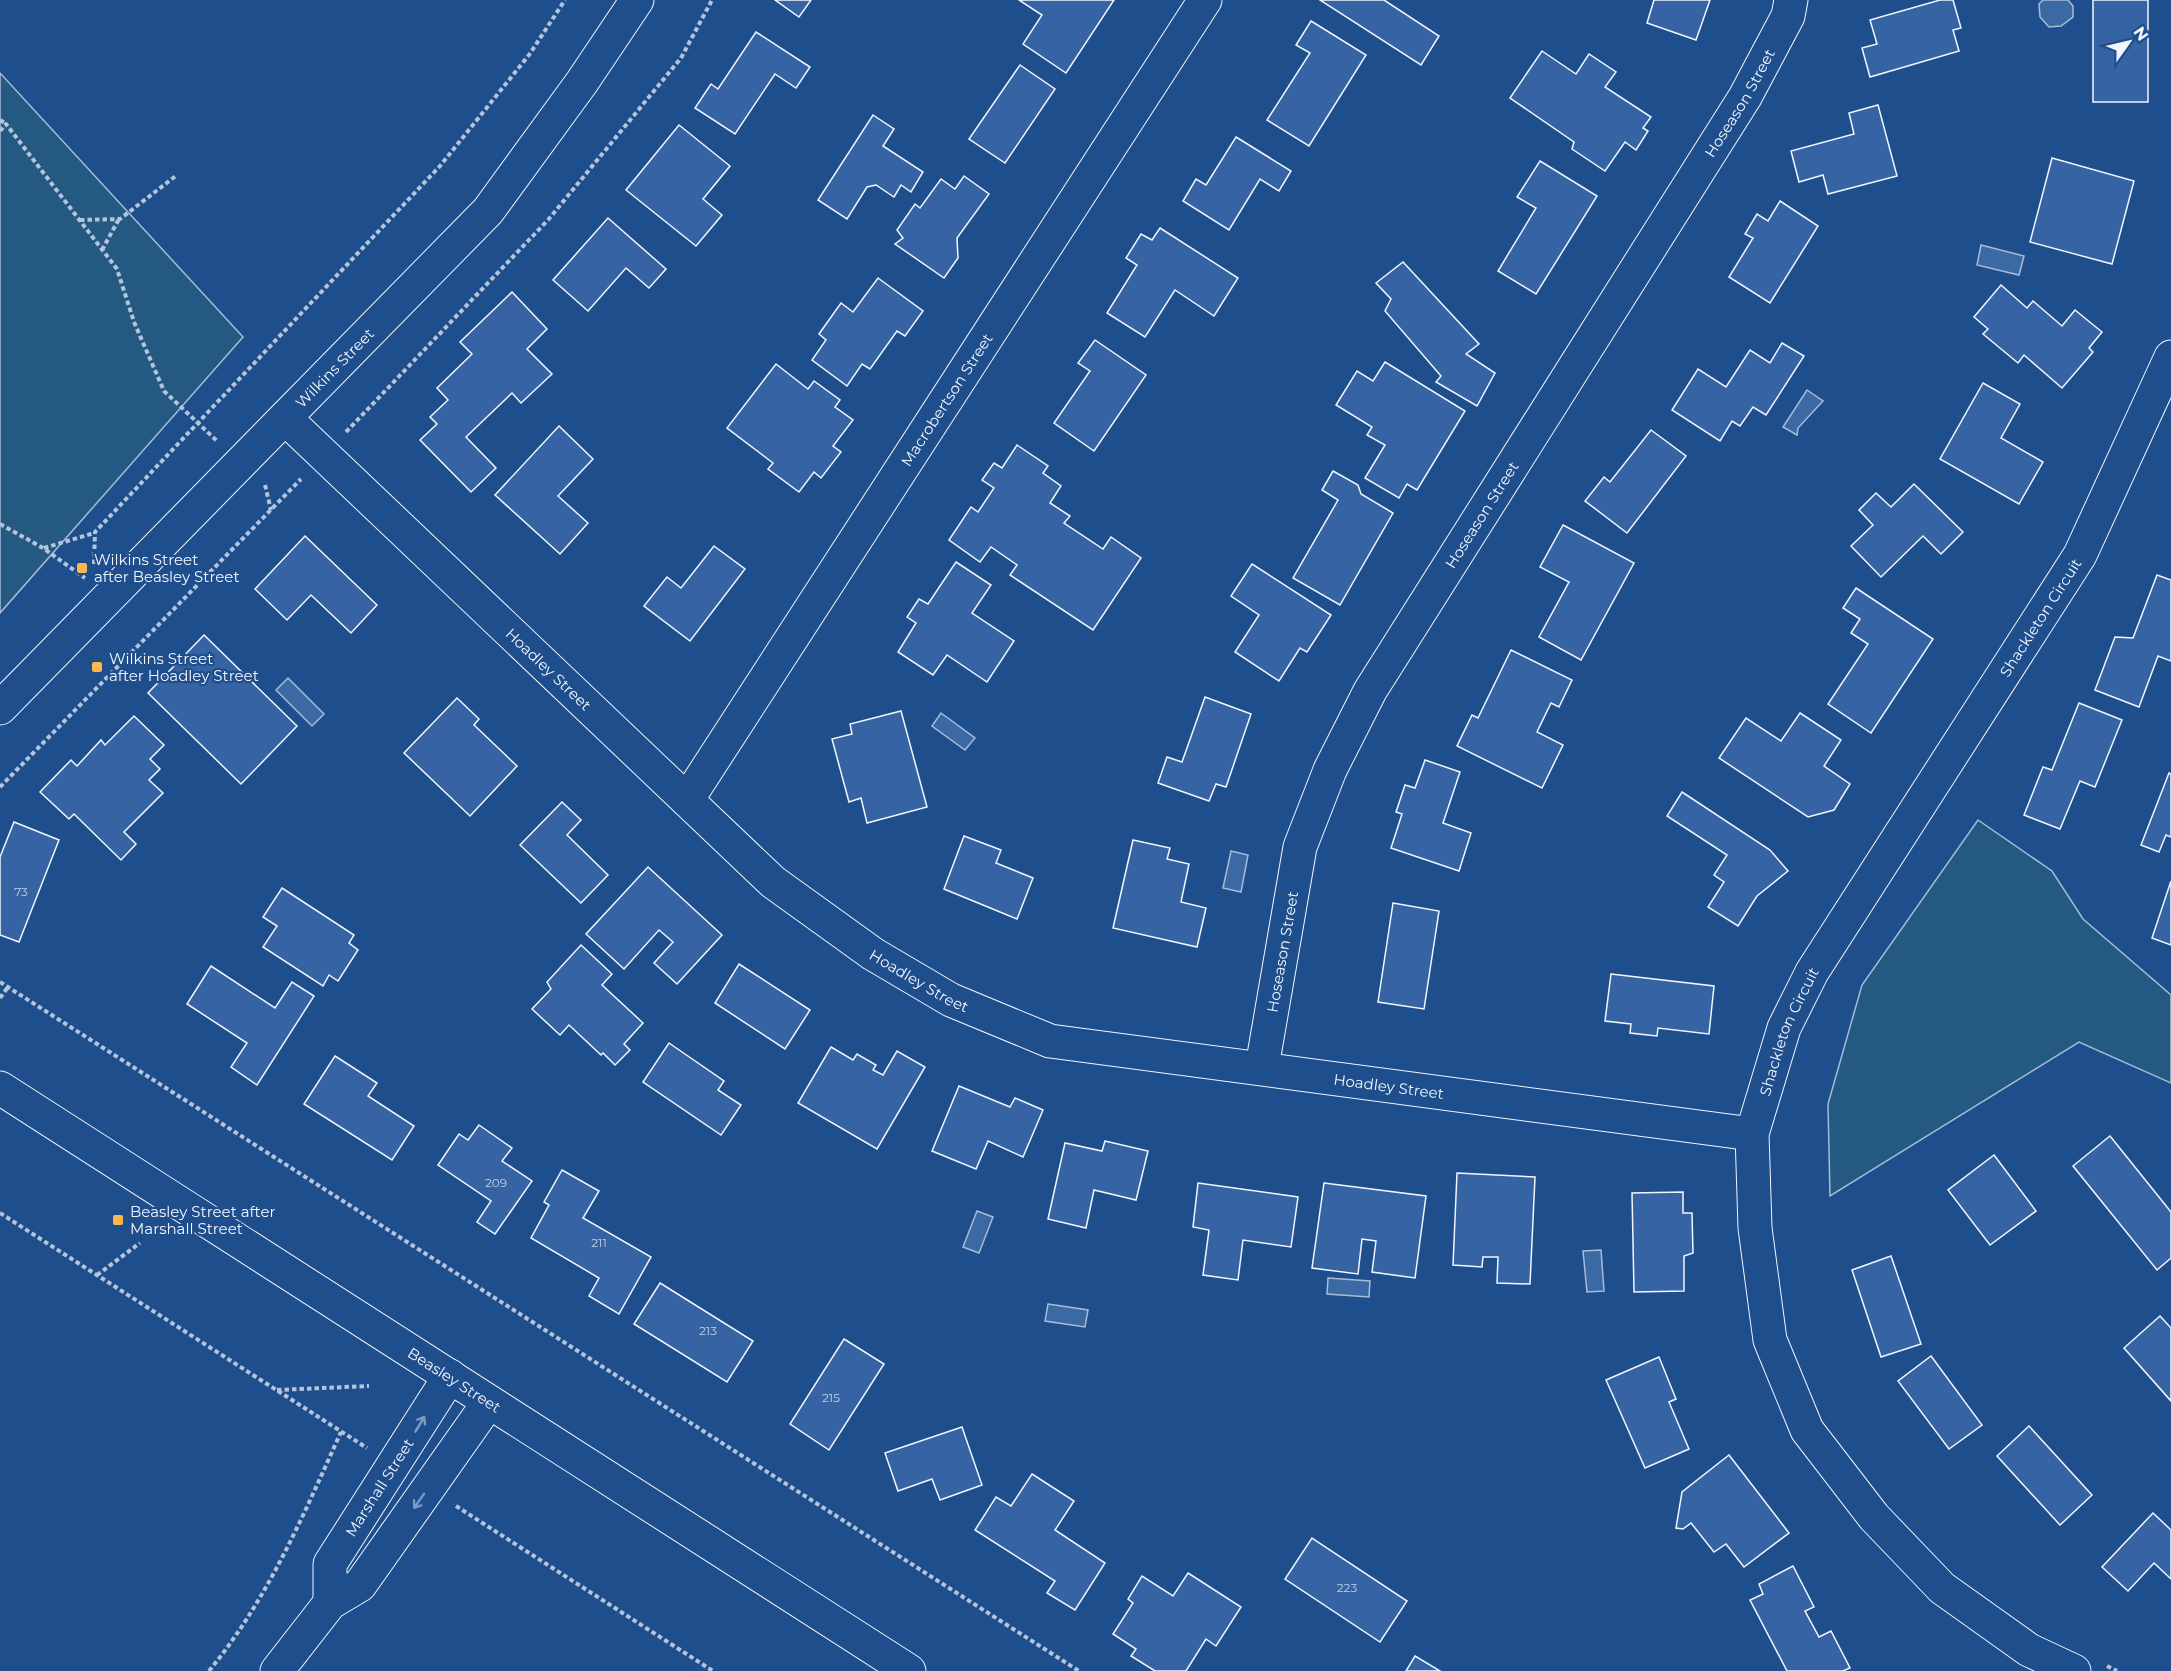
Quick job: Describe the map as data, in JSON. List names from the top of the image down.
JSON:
{
  "streets": {
    "street": [
      "Hoseason Street",
      "Wilkins Street",
      "Macrobertson Street",
      "Shackleton Circuit",
      "Hoadley Street",
      "Beasley Street",
      "Marshall Street"
    ]
  },
  "crossings": [
    ["Hoseason Street", "Hoadley Street"],
    ["Wilkins Street", "Hoadley Street"],
    ["Macrobertson Street", "Hoadley Street"],
    ["Shackleton Circuit", "Hoadley Street"],
    ["Beasley Street", "Marshall Street"]
  ],
  "places": {
    "transit": ["Wilkins Street after Beasley Street", "Wilkins Street after Hoadley Street", "Beasley Street after Marshall Street"]
  },
  "house_numbers": [
    "73",
    "209",
    "211",
    "213",
    "215",
    "223"
  ],
  "north": "top right"
}
